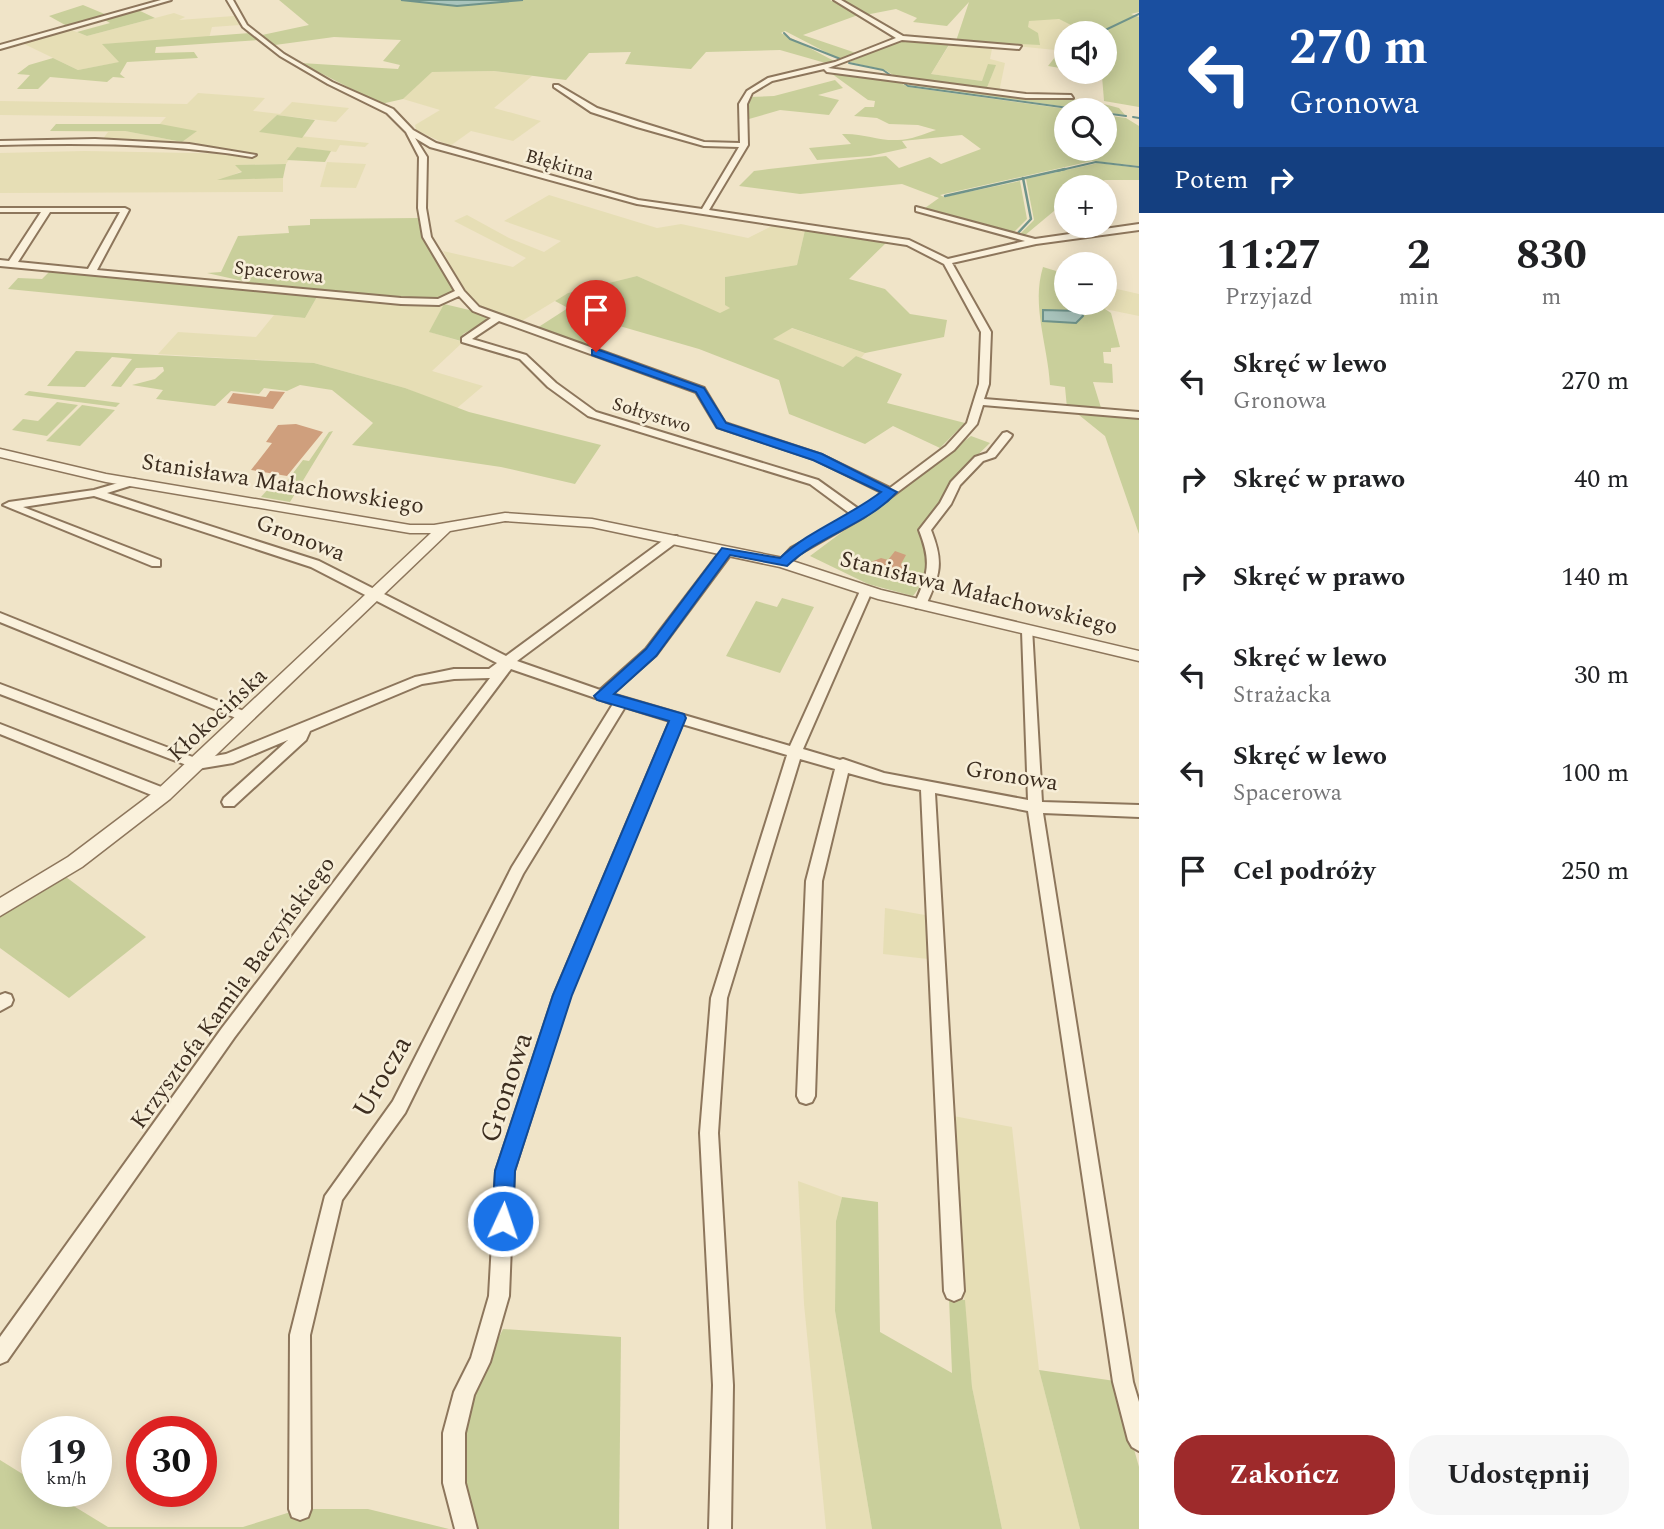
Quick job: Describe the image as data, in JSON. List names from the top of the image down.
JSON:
{
  "streets": {
    "street": [
      "Błękitna",
      "Spacerowa",
      "Sołtystwo",
      "Stanisława Małachowskiego",
      "Gronowa",
      "Kłokocińska",
      "Krzysztofa Kamila Baczyńskiego",
      "Urocza"
    ]
  },
  "crossings": [
    ["Błękitna", "Spacerowa"],
    ["Stanisława Małachowskiego", "Kłokocińska"],
    ["Gronowa", "Kłokocińska"],
    ["Gronowa", "Krzysztofa Kamila Baczyńskiego"],
    ["Gronowa", "Urocza"]
  ],
  "page": {
    "turn": ["270 m", "Gronowa"],
    "map_buttons": ["+", "−"],
    "then": "Potem",
    "eta": [
      "11:27",
      "Przyjazd",
      "2",
      "min",
      "830",
      "m"
    ],
    "list": [
      {
        "name": "Skręć w lewo",
        "note": "Gronowa",
        "value": "270 m"
      },
      {
        "name": "Skręć w prawo",
        "value": "40 m"
      },
      {
        "name": "Skręć w prawo",
        "value": "140 m"
      },
      {
        "name": "Skręć w lewo",
        "note": "Strażacka",
        "value": "30 m"
      },
      {
        "name": "Skręć w lewo",
        "note": "Spacerowa",
        "value": "100 m"
      },
      {
        "name": "Cel podróży",
        "value": "250 m"
      }
    ],
    "speed": "19 km/h",
    "limit": "30",
    "buttons": ["Zakończ", "Udostępnij"]
  }
}
